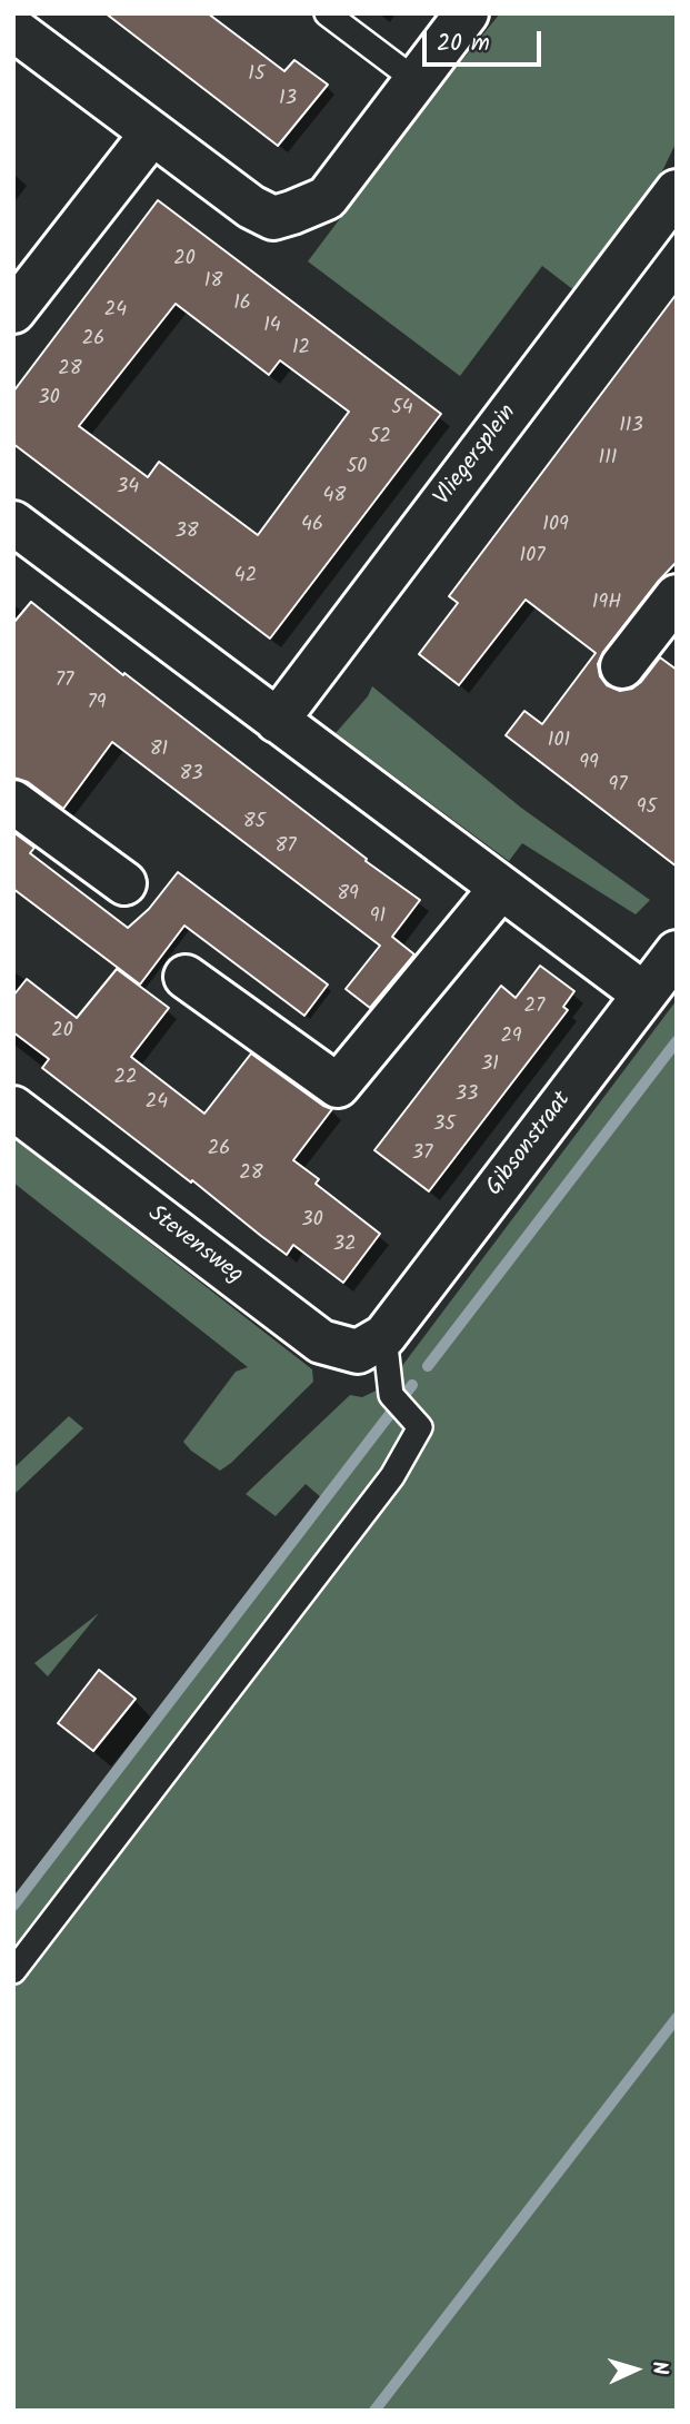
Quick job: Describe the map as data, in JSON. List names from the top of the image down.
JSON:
{
  "streets": {
    "street": ["Vliegersplein", "Gibsonstraat", "Stevensweg"]
  },
  "crossings": [
    ["Gibsonstraat", "Stevensweg"]
  ],
  "house_numbers": [
    "15",
    "13",
    "20",
    "18",
    "16",
    "24",
    "14",
    "26",
    "12",
    "28",
    "30",
    "54",
    "113",
    "52",
    "111",
    "50",
    "34",
    "48",
    "46",
    "109",
    "38",
    "107",
    "42",
    "19H",
    "77",
    "79",
    "101",
    "81",
    "99",
    "83",
    "97",
    "95",
    "85",
    "87",
    "89",
    "91",
    "27",
    "20",
    "29",
    "31",
    "22",
    "33",
    "24",
    "35",
    "26",
    "37",
    "28",
    "30",
    "32"
  ],
  "scale_bar": "20 m",
  "north": "right"
}
